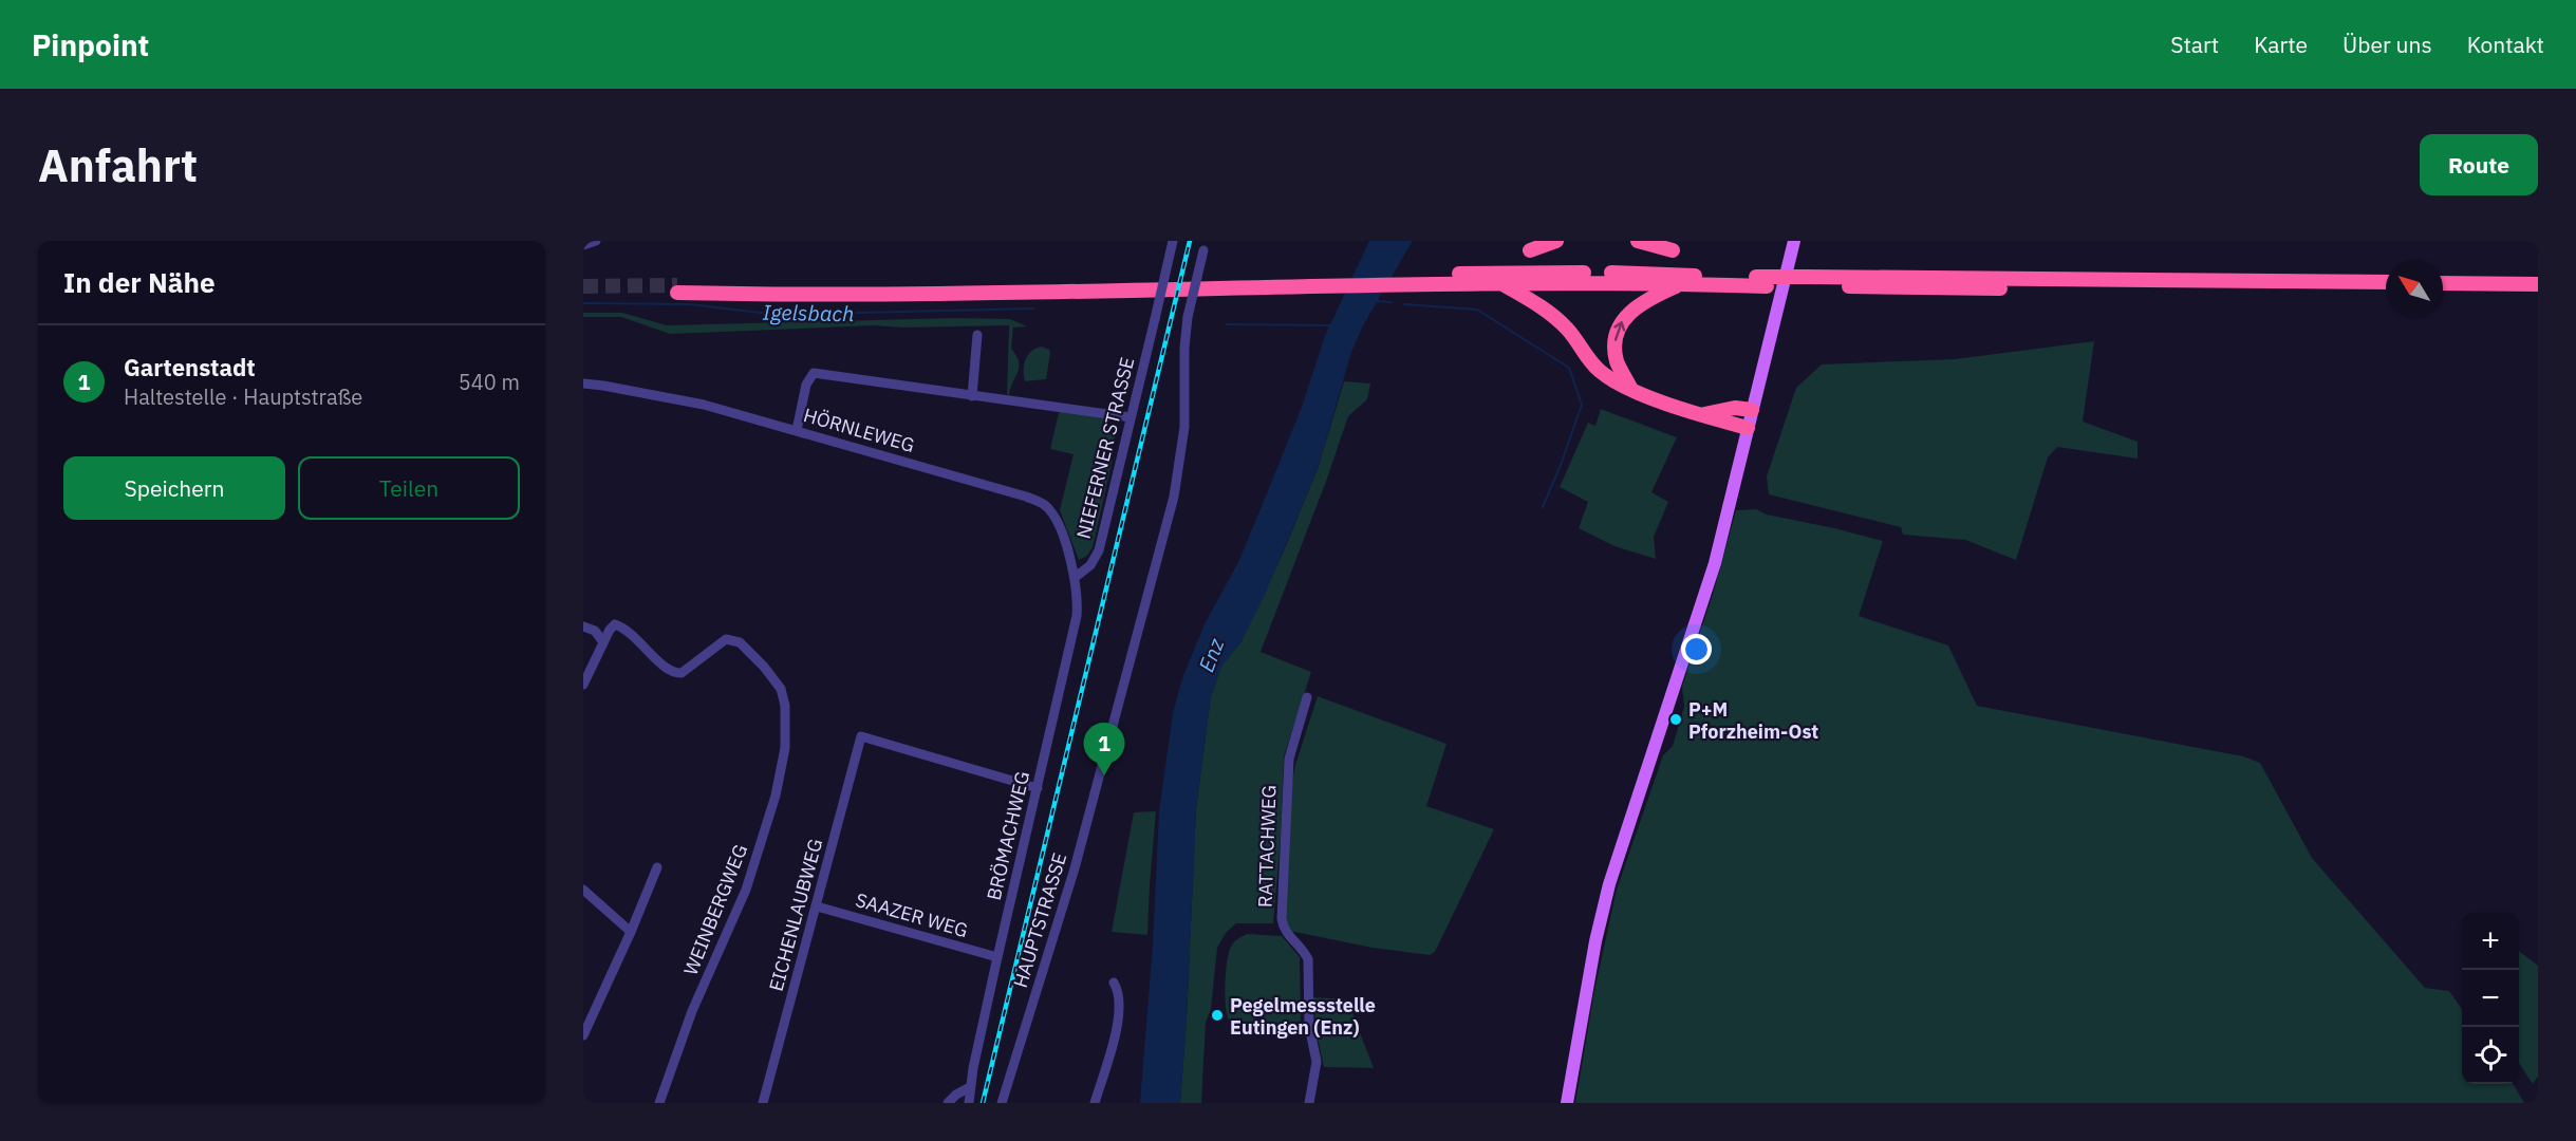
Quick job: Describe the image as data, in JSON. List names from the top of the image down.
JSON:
{
  "streets": {
    "street": [
      "HÖRNLEWEG",
      "NIEFERNER STRASSE",
      "BRÖMACHWEG",
      "RATTACHWEG",
      "WEINBERGWEG",
      "EICHENLAUBWEG",
      "SAAZER WEG",
      "HAUPTSTRASSE"
    ]
  },
  "crossings": [
    ["HÖRNLEWEG", "NIEFERNER STRASSE"],
    ["HÖRNLEWEG", "BRÖMACHWEG"],
    ["NIEFERNER STRASSE", "BRÖMACHWEG"],
    ["BRÖMACHWEG", "EICHENLAUBWEG"],
    ["BRÖMACHWEG", "SAAZER WEG"],
    ["EICHENLAUBWEG", "SAAZER WEG"]
  ],
  "water": ["Igelsbach", "Enz"],
  "places": ["P+M Pforzheim-Ost", "Pegelmessstelle Eutingen (Enz)"],
  "north": "top left",
  "page": {
    "header": "Pinpoint",
    "nav": [
      "Start",
      "Karte",
      "Über uns",
      "Kontakt"
    ],
    "buttons": [
      "Route",
      ["Speichern", "Teilen"]
    ],
    "title": "Anfahrt",
    "heading": "In der Nähe",
    "list": [
      {
        "mark": "1",
        "name": "Gartenstadt",
        "note": "Haltestelle · Hauptstraße",
        "value": "540 m"
      }
    ],
    "pins": "1",
    "map_buttons": ["+", "−"]
  }
}
